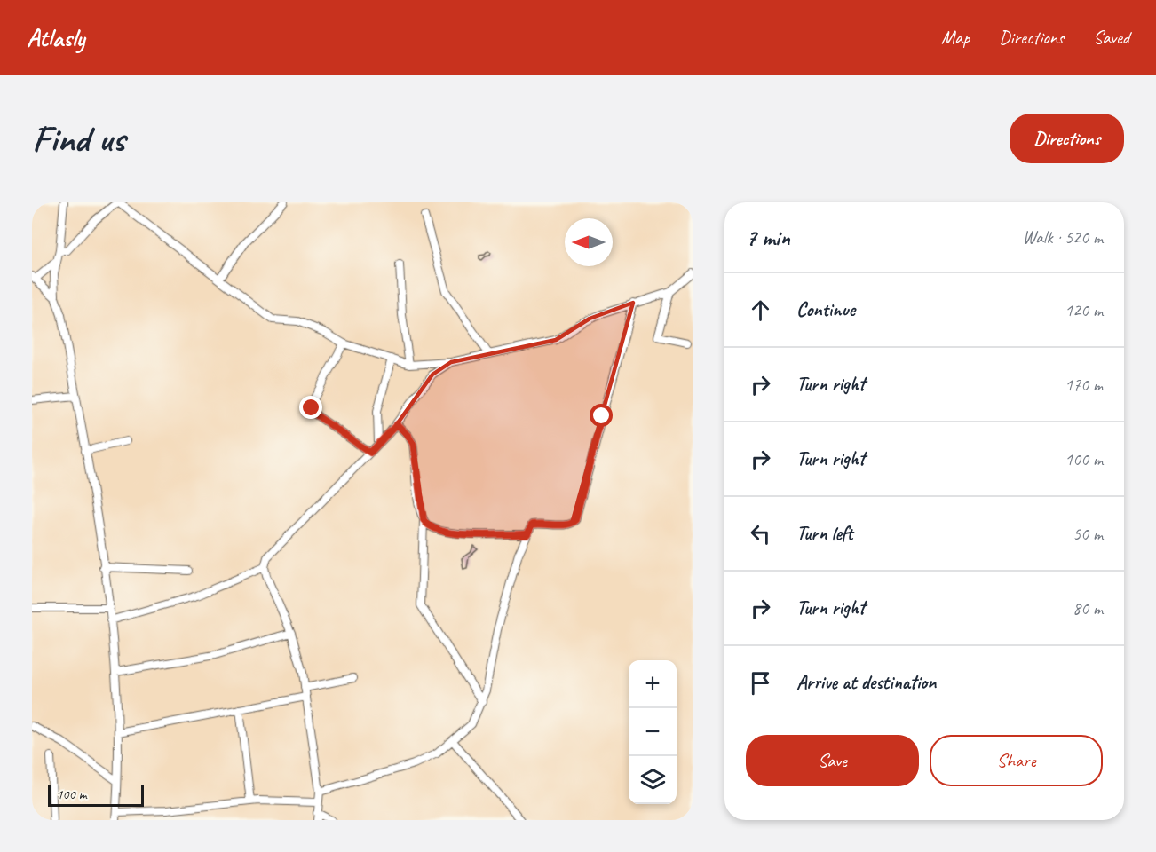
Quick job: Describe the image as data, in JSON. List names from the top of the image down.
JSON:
{
  "scale_bar": "100 m",
  "north": "left",
  "page": {
    "header": "Atlasly",
    "nav": ["Map", "Directions", "Saved"],
    "buttons": [
      "Directions",
      ["Save", "Share"]
    ],
    "title": "Find us",
    "heading": ["7 min", "Walk · 520 m"],
    "list": [
      ["Continue", "120 m"],
      ["Turn right", "170 m"],
      ["Turn right", "100 m"],
      ["Turn left", "50 m"],
      ["Turn right", "80 m"],
      "Arrive at destination"
    ],
    "map_buttons": ["+", "−"],
    "scale": "100 m"
  }
}
